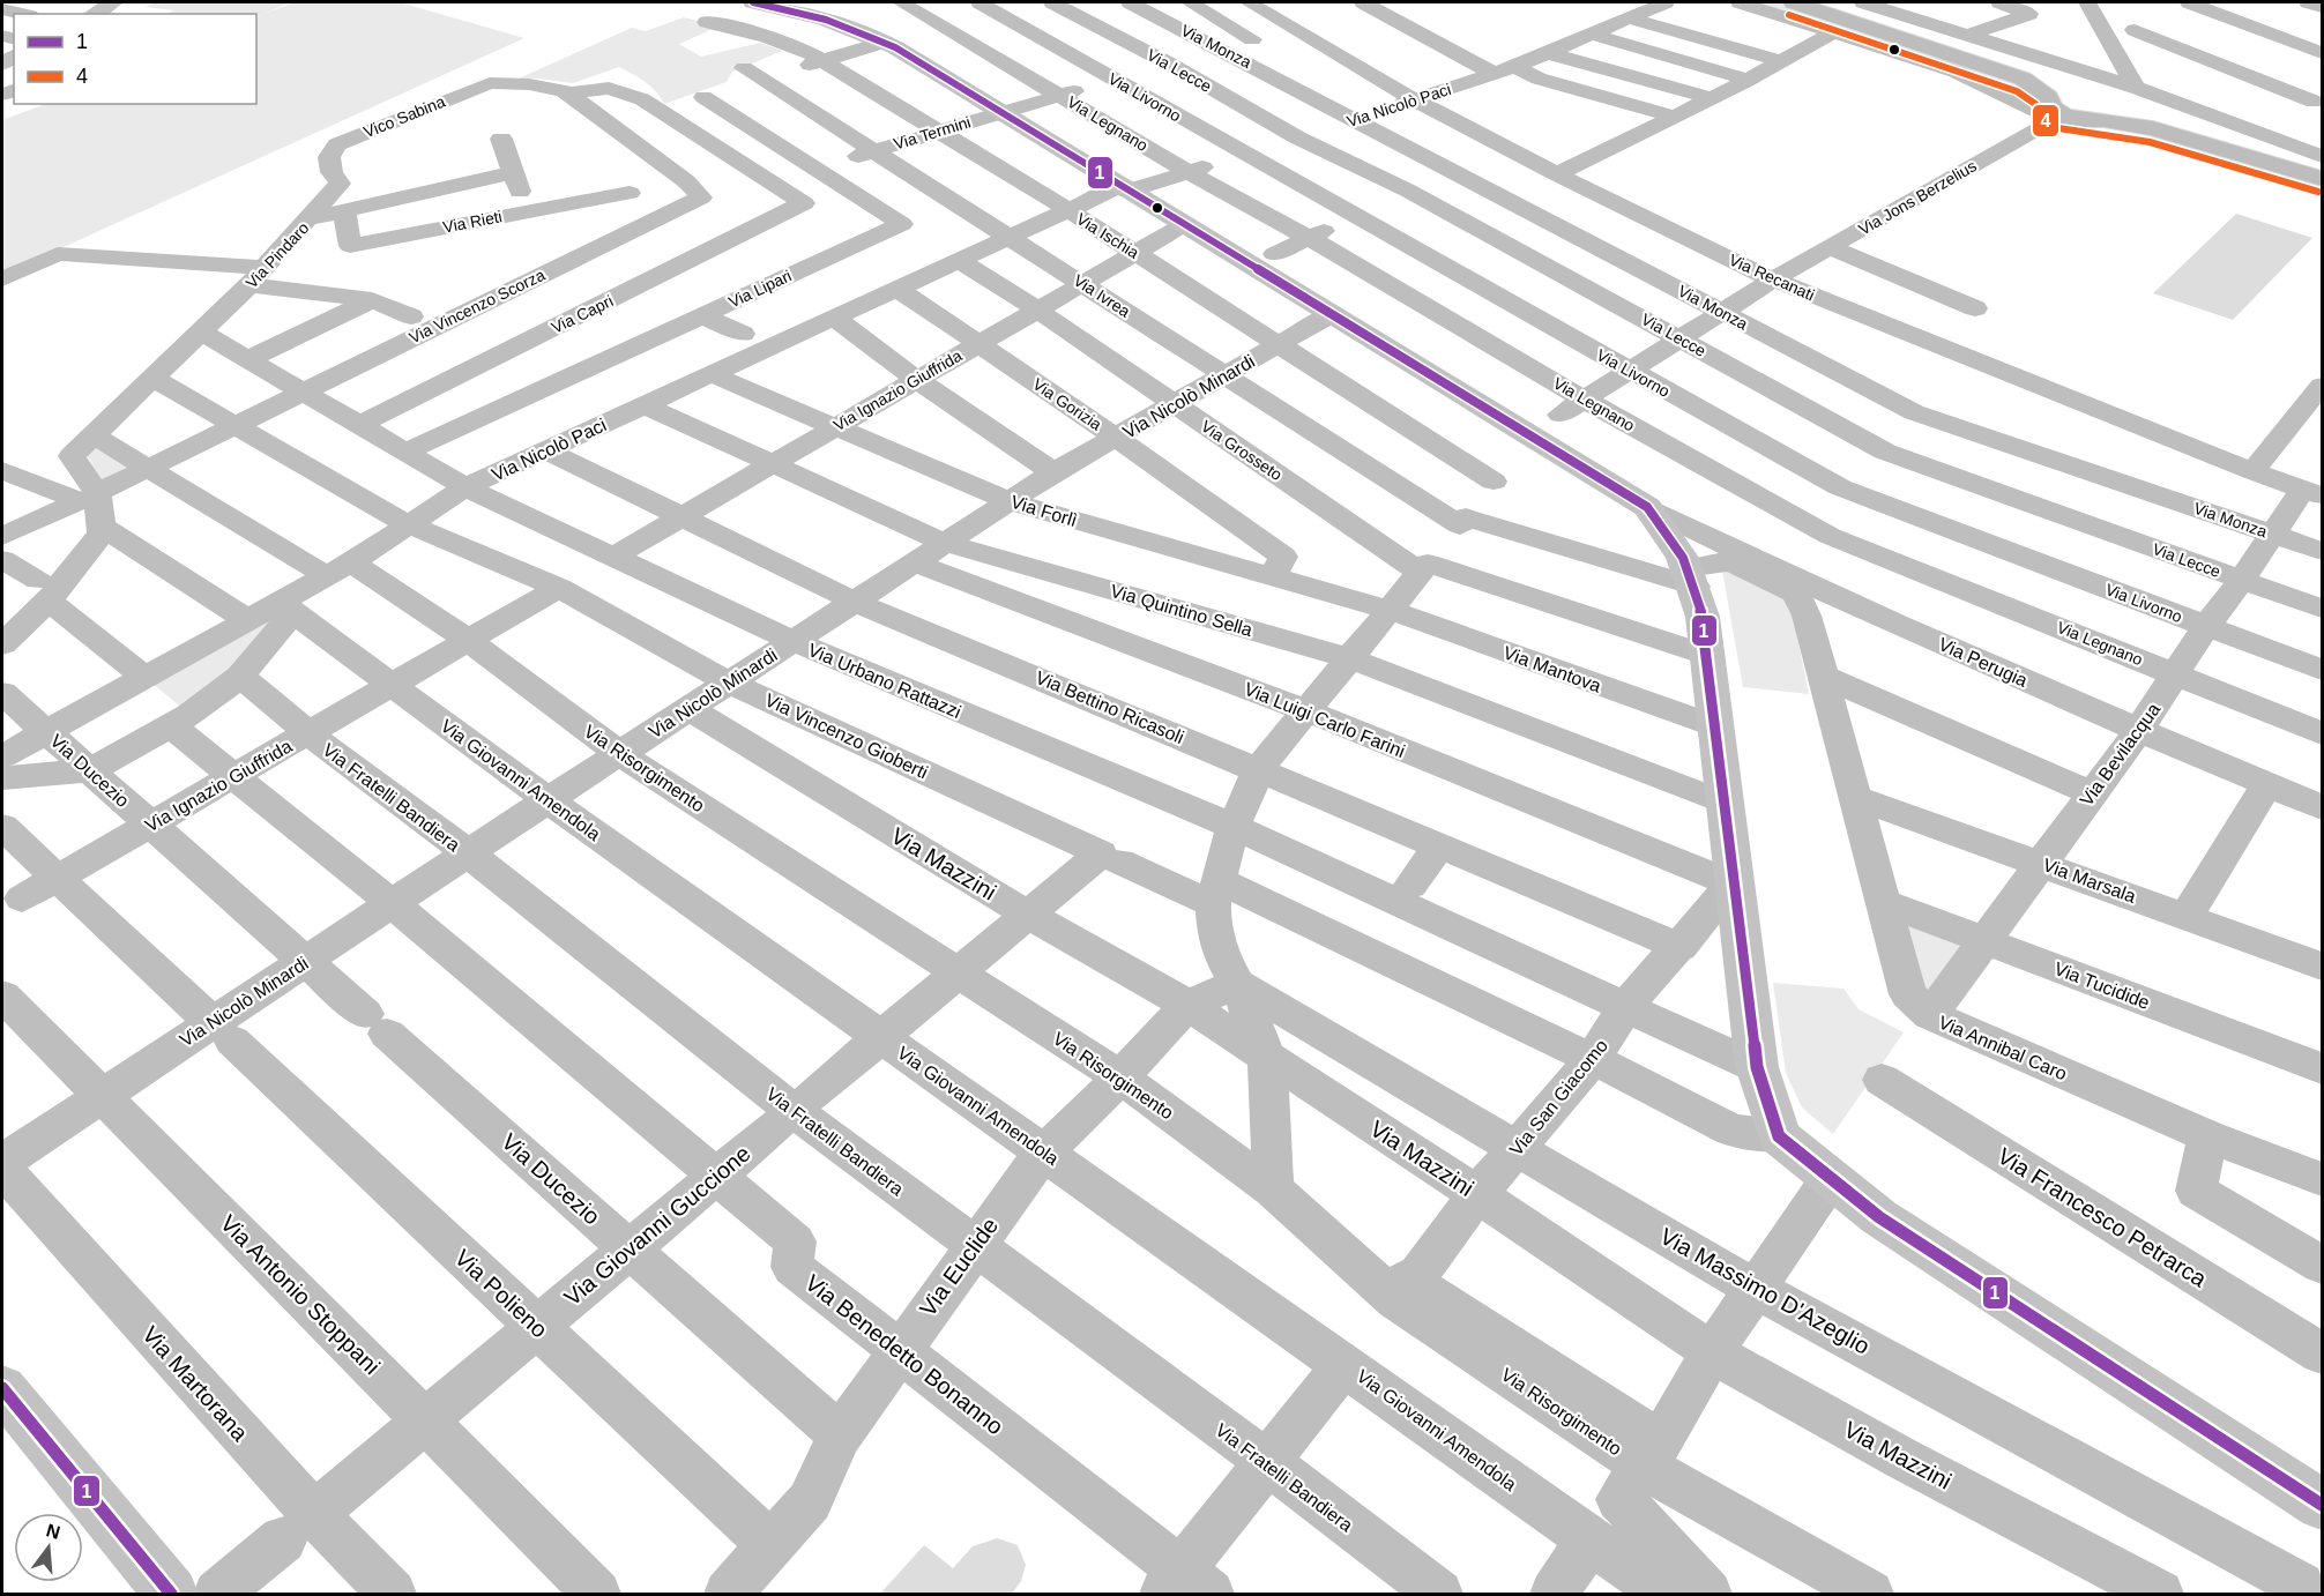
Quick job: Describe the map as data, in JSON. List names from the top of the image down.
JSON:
{
  "streets": {
    "street": [
      "Via Monza",
      "Via Lecce",
      "Via Livorno",
      "Via Nicolò Paci",
      "Vico Sabina",
      "Via Legnano",
      "Via Termini",
      "Via Jons Berzelius",
      "Via Rieti",
      "Via Ischia",
      "Via Pindaro",
      "Via Recanati",
      "Via Lipari",
      "Via Ivrea",
      "Via Vincenzo Scorza",
      "Via Capri",
      "Via Ignazio Giuffrida",
      "Via Nicolò Minardi",
      "Via Gorizia",
      "Via Grosseto",
      "Via Forlì",
      "Via Quintino Sella",
      "Via Perugia",
      "Via Mantova",
      "Via Urbano Rattazzi",
      "Via Bettino Ricasoli",
      "Via Luigi Carlo Farini",
      "Via Vincenzo Gioberti",
      "Via Bevilacqua",
      "Via Risorgimento",
      "Via Ducezio",
      "Via Giovanni Amendola",
      "Via Fratelli Bandiera",
      "Via Mazzini",
      "Via Marsala",
      "Via Tucidide",
      "Via Annibal Caro",
      "Via San Giacomo",
      "Via Francesco Petrarca",
      "Via Giovanni Guccione",
      "Via Euclide",
      "Via Massimo D'Azeglio",
      "Via Polieno",
      "Via Antonio Stoppani",
      "Via Benedetto Bonanno",
      "Via Martorana"
    ]
  },
  "crossings": [
    ["Via Monza", "Via Nicolò Paci"],
    ["Via Monza", "Via Termini"],
    ["Via Monza", "Via Jons Berzelius"],
    ["Via Monza", "Via Bevilacqua"],
    ["Via Lecce", "Via Livorno"],
    ["Via Lecce", "Via Nicolò Paci"],
    ["Via Lecce", "Via Termini"],
    ["Via Lecce", "Via Jons Berzelius"],
    ["Via Lecce", "Via Bevilacqua"],
    ["Via Livorno", "Via Nicolò Paci"],
    ["Via Livorno", "Via Termini"],
    ["Via Livorno", "Via Jons Berzelius"],
    ["Via Livorno", "Via Bevilacqua"],
    ["Via Nicolò Paci", "Via Legnano"],
    ["Via Nicolò Paci", "Via Ischia"],
    ["Via Nicolò Paci", "Via Recanati"],
    ["Via Nicolò Paci", "Via Ivrea"],
    ["Via Nicolò Paci", "Via Gorizia"],
    ["Via Nicolò Paci", "Via Grosseto"],
    ["Via Nicolò Paci", "Via Forlì"],
    ["Via Nicolò Paci", "Via Quintino Sella"],
    ["Via Nicolò Paci", "Via Urbano Rattazzi"],
    ["Via Nicolò Paci", "Via Bettino Ricasoli"],
    ["Via Nicolò Paci", "Via Vincenzo Gioberti"],
    ["Via Nicolò Paci", "Via Risorgimento"],
    ["Via Nicolò Paci", "Via Ducezio"],
    ["Via Nicolò Paci", "Via Giovanni Amendola"],
    ["Vico Sabina", "Via Pindaro"],
    ["Vico Sabina", "Via Vincenzo Scorza"],
    ["Via Legnano", "Via Termini"],
    ["Via Legnano", "Via Jons Berzelius"],
    ["Via Legnano", "Via Bevilacqua"],
    ["Via Termini", "Via Ischia"],
    ["Via Termini", "Via Recanati"],
    ["Via Termini", "Via Lipari"],
    ["Via Termini", "Via Ivrea"],
    ["Via Termini", "Via Capri"],
    ["Via Jons Berzelius", "Via Recanati"],
    ["Via Rieti", "Via Pindaro"],
    ["Via Ischia", "Via Ivrea"],
    ["Via Ischia", "Via Ignazio Giuffrida"],
    ["Via Ischia", "Via Nicolò Minardi"],
    ["Via Pindaro", "Via Vincenzo Scorza"],
    ["Via Pindaro", "Via Urbano Rattazzi"],
    ["Via Pindaro", "Via Vincenzo Gioberti"],
    ["Via Pindaro", "Via Risorgimento"],
    ["Via Recanati", "Via Bevilacqua"],
    ["Via Lipari", "Via Urbano Rattazzi"],
    ["Via Ivrea", "Via Ignazio Giuffrida"],
    ["Via Ivrea", "Via Nicolò Minardi"],
    ["Via Vincenzo Scorza", "Via Urbano Rattazzi"],
    ["Via Vincenzo Scorza", "Via Vincenzo Gioberti"],
    ["Via Vincenzo Scorza", "Via Risorgimento"],
    ["Via Capri", "Via Urbano Rattazzi"],
    ["Via Ignazio Giuffrida", "Via Gorizia"],
    ["Via Ignazio Giuffrida", "Via Grosseto"],
    ["Via Ignazio Giuffrida", "Via Forlì"],
    ["Via Ignazio Giuffrida", "Via Quintino Sella"],
    ["Via Ignazio Giuffrida", "Via Urbano Rattazzi"],
    ["Via Ignazio Giuffrida", "Via Bettino Ricasoli"],
    ["Via Ignazio Giuffrida", "Via Vincenzo Gioberti"],
    ["Via Ignazio Giuffrida", "Via Risorgimento"],
    ["Via Ignazio Giuffrida", "Via Ducezio"],
    ["Via Ignazio Giuffrida", "Via Giovanni Amendola"],
    ["Via Ignazio Giuffrida", "Via Fratelli Bandiera"],
    ["Via Ignazio Giuffrida", "Via Polieno"],
    ["Via Ignazio Giuffrida", "Via Benedetto Bonanno"],
    ["Via Nicolò Minardi", "Via Gorizia"],
    ["Via Nicolò Minardi", "Via Grosseto"],
    ["Via Nicolò Minardi", "Via Forlì"],
    ["Via Nicolò Minardi", "Via Quintino Sella"],
    ["Via Nicolò Minardi", "Via Urbano Rattazzi"],
    ["Via Nicolò Minardi", "Via Bettino Ricasoli"],
    ["Via Nicolò Minardi", "Via Luigi Carlo Farini"],
    ["Via Nicolò Minardi", "Via Vincenzo Gioberti"],
    ["Via Nicolò Minardi", "Via Risorgimento"],
    ["Via Nicolò Minardi", "Via Ducezio"],
    ["Via Nicolò Minardi", "Via Giovanni Amendola"],
    ["Via Nicolò Minardi", "Via Fratelli Bandiera"],
    ["Via Nicolò Minardi", "Via Mazzini"],
    ["Via Nicolò Minardi", "Via Polieno"],
    ["Via Nicolò Minardi", "Via Antonio Stoppani"],
    ["Via Nicolò Minardi", "Via Benedetto Bonanno"],
    ["Via Gorizia", "Via Forlì"],
    ["Via Forlì", "Via Mantova"],
    ["Via Perugia", "Via Bevilacqua"],
    ["Via Perugia", "Via Annibal Caro"],
    ["Via Urbano Rattazzi", "Via San Giacomo"],
    ["Via Bettino Ricasoli", "Via San Giacomo"],
    ["Via Luigi Carlo Farini", "Via San Giacomo"],
    ["Via Vincenzo Gioberti", "Via San Giacomo"],
    ["Via Bevilacqua", "Via Marsala"],
    ["Via Bevilacqua", "Via Tucidide"],
    ["Via Bevilacqua", "Via Annibal Caro"],
    ["Via Risorgimento", "Via San Giacomo"],
    ["Via Risorgimento", "Via Euclide"],
    ["Via Ducezio", "Via Giovanni Guccione"],
    ["Via Ducezio", "Via Euclide"],
    ["Via Giovanni Amendola", "Via Euclide"],
    ["Via Fratelli Bandiera", "Via Euclide"],
    ["Via Mazzini", "Via San Giacomo"],
    ["Via Mazzini", "Via Euclide"],
    ["Via Marsala", "Via Annibal Caro"],
    ["Via Tucidide", "Via Annibal Caro"],
    ["Via San Giacomo", "Via Massimo D'Azeglio"],
    ["Via Giovanni Guccione", "Via Polieno"],
    ["Via Giovanni Guccione", "Via Antonio Stoppani"],
    ["Via Giovanni Guccione", "Via Benedetto Bonanno"],
    ["Via Giovanni Guccione", "Via Martorana"],
    ["Via Euclide", "Via Massimo D'Azeglio"],
    ["Via Euclide", "Via Polieno"],
    ["Via Euclide", "Via Benedetto Bonanno"]
  ],
  "lines": ["transit line 1", "transit line 4"],
  "legend": ["1", "4"],
  "north": "top"
}
